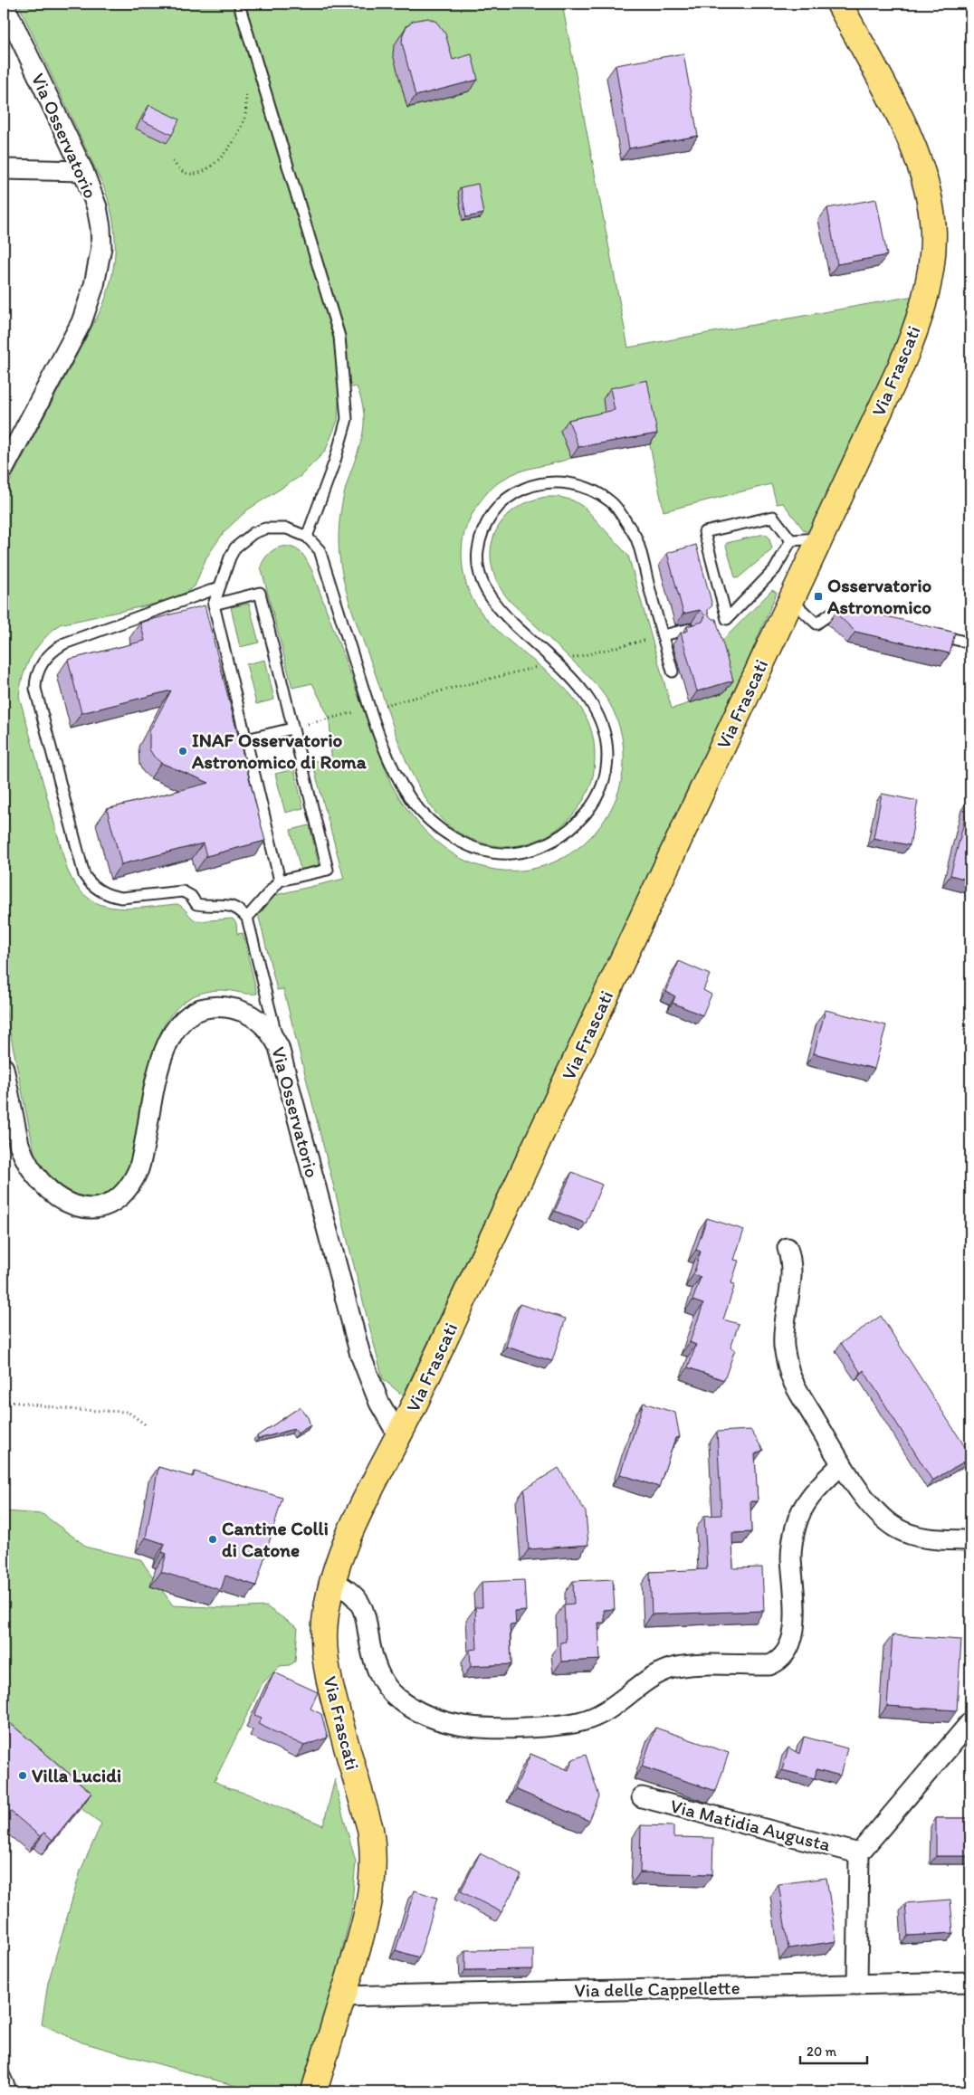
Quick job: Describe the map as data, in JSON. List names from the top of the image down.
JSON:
{
  "streets": {
    "main road": ["Via Frascati"],
    "street": ["Via Osservatorio", "Via Matidia Augusta", "Via delle Cappellette"]
  },
  "crossings": [
    ["Via Osservatorio", "Via Frascati"],
    ["Via Frascati", "Via delle Cappellette"]
  ],
  "places": {
    "transit": ["Osservatorio Astronomico"],
    "other": ["INAF Osservatorio Astronomico di Roma", "Cantine Colli di Catone", "Villa Lucidi"]
  },
  "scale_bar": "20 m"
}
